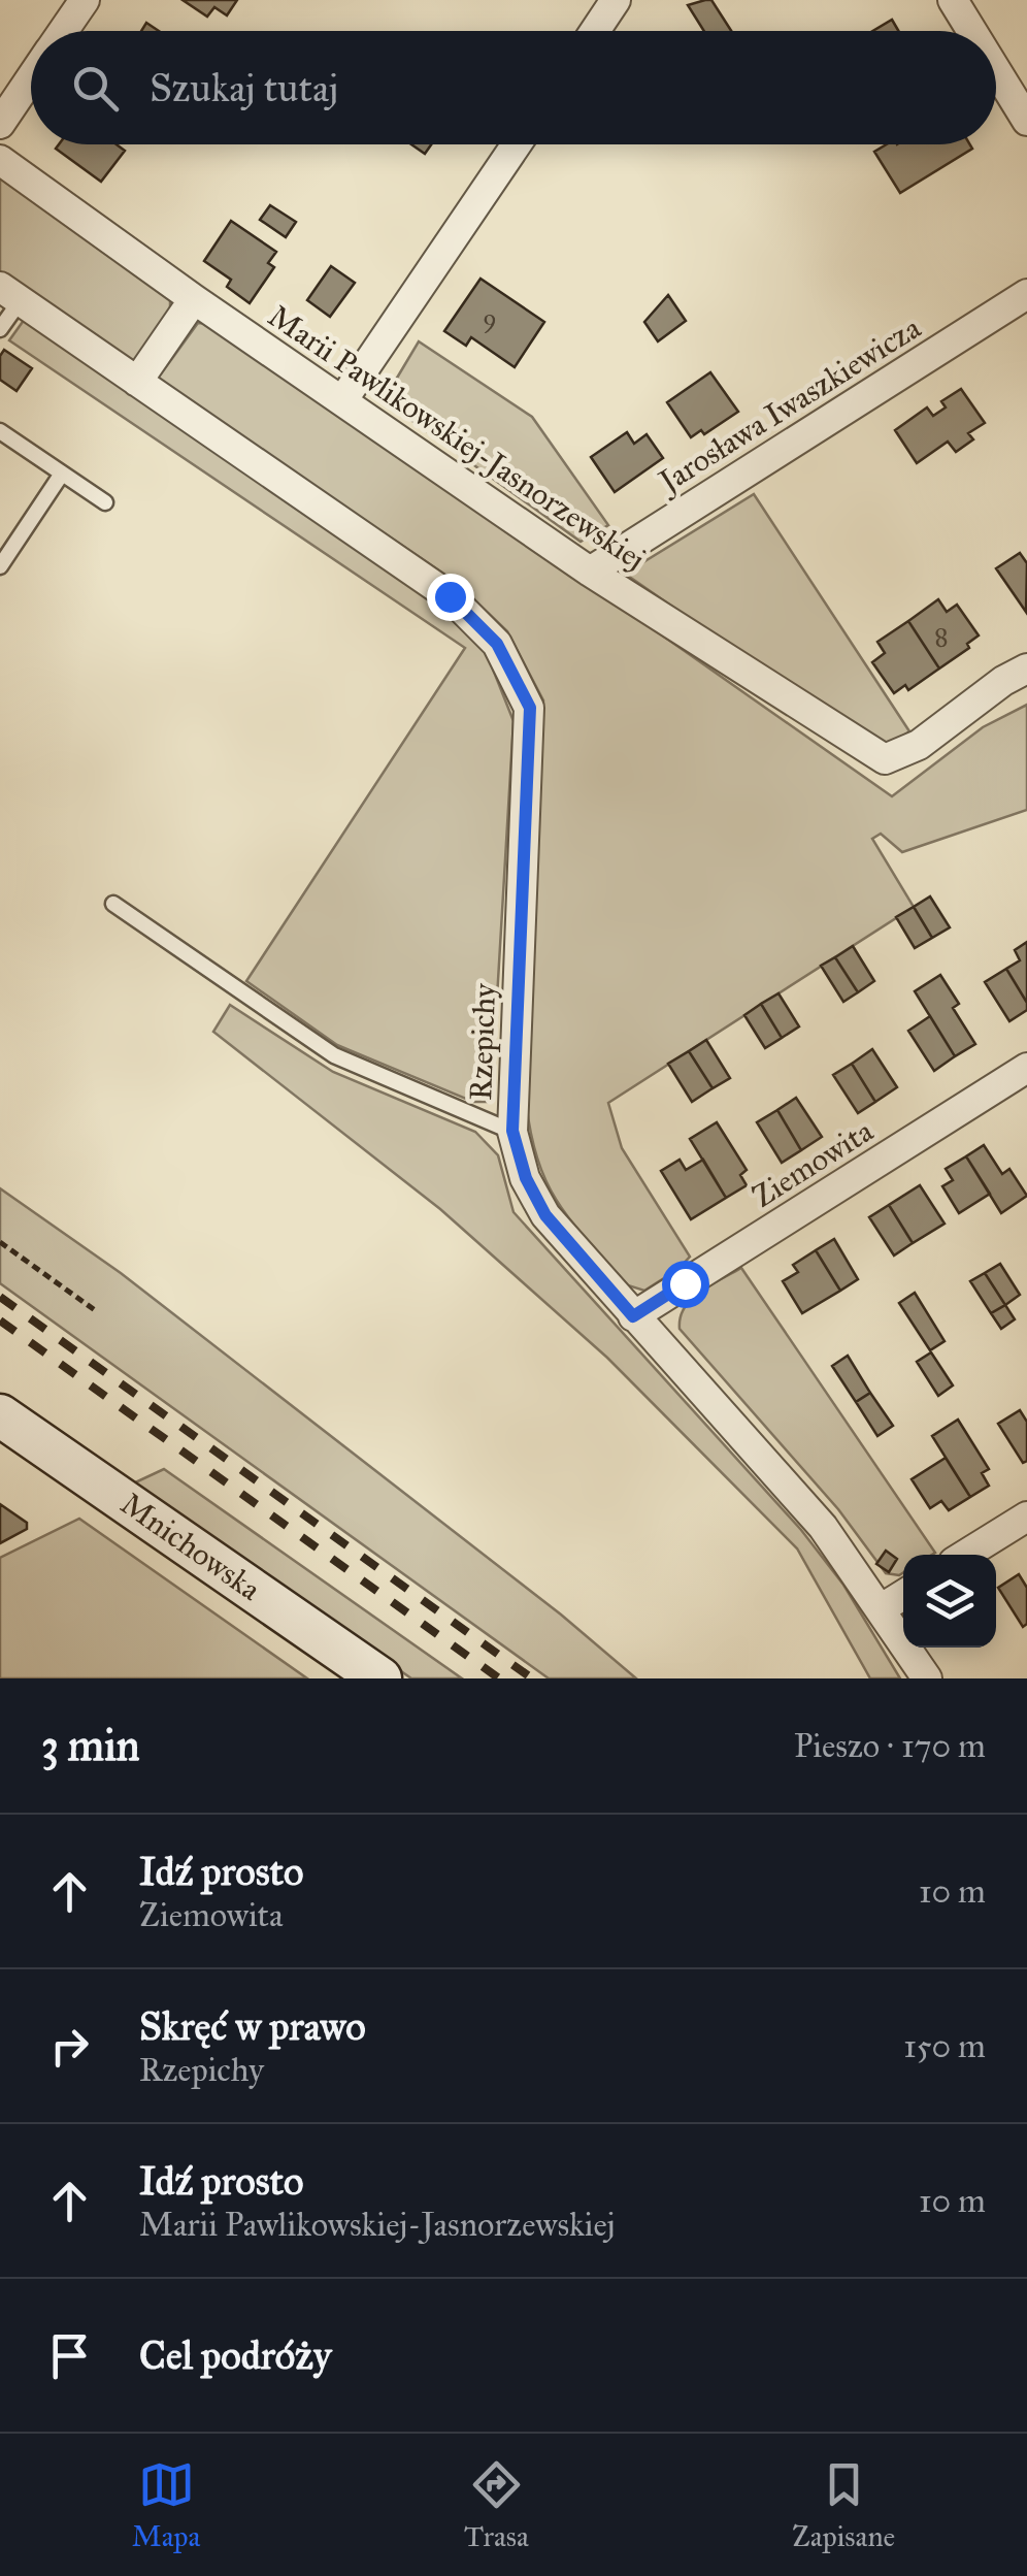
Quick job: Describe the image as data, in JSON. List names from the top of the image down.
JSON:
{
  "streets": {
    "street": [
      "Jarosława Iwaszkiewicza",
      "Marii Pawlikowskiej-Jasnorzewskiej",
      "Rzepichy",
      "Ziemowita",
      "Mnichowska"
    ]
  },
  "crossings": [
    ["Jarosława Iwaszkiewicza", "Marii Pawlikowskiej-Jasnorzewskiej"],
    ["Rzepichy", "Ziemowita"]
  ],
  "house_numbers": ["9", "8"],
  "page": {
    "search": "Szukaj tutaj",
    "heading": ["3 min", "Pieszo · 170 m"],
    "list": [
      ["Idź prosto", "Ziemowita", "10 m"],
      ["Skręć w prawo", "Rzepichy", "150 m"],
      ["Idź prosto", "Marii Pawlikowskiej-Jasnorzewskiej", "10 m"],
      "Cel podróży"
    ],
    "nav": ["Mapa", "Trasa", "Zapisane"]
  }
}
